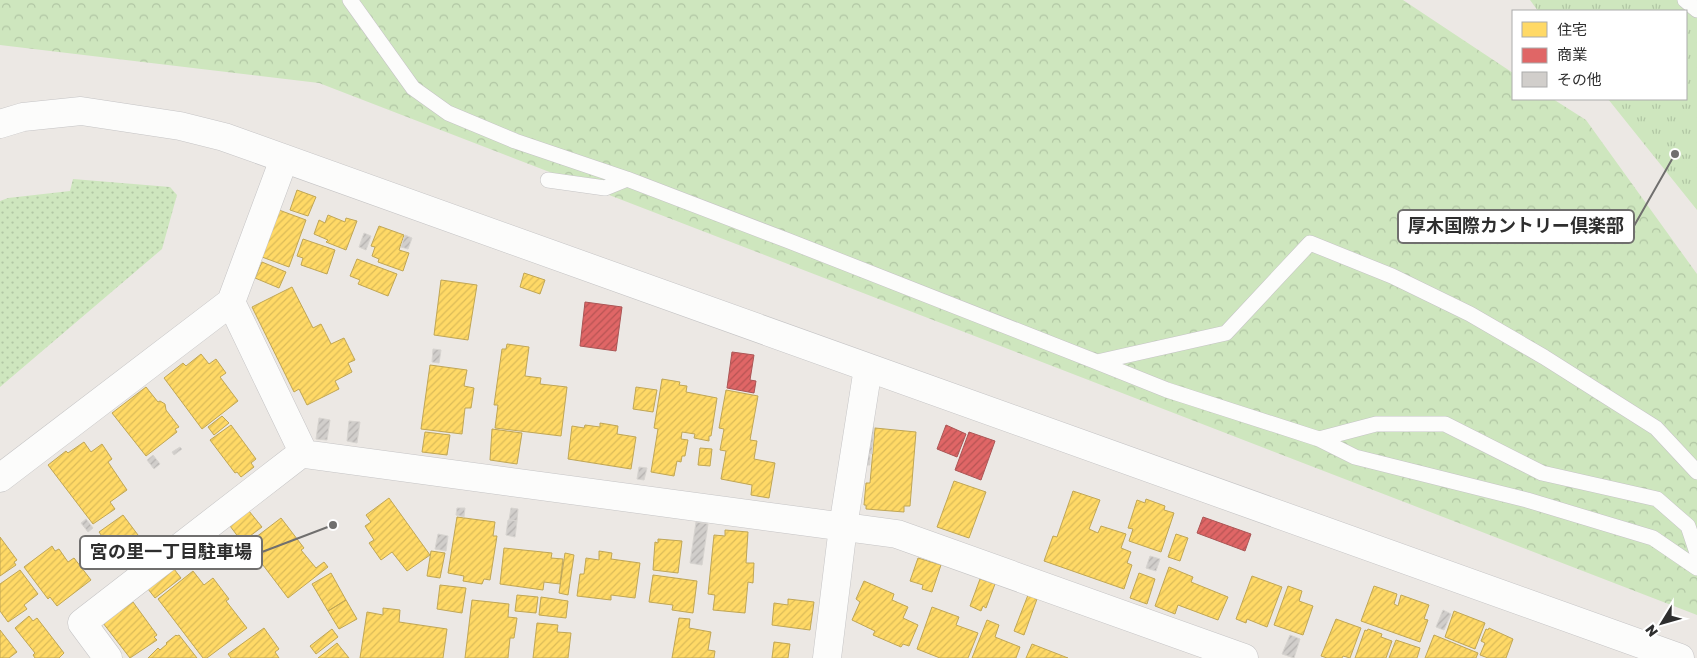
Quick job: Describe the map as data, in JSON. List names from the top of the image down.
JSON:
{
  "places": ["厚木国際カントリー倶楽部", "宮の里一丁目駐車場"],
  "legend": ["住宅", "商業", "その他"],
  "north": "bottom left"
}
